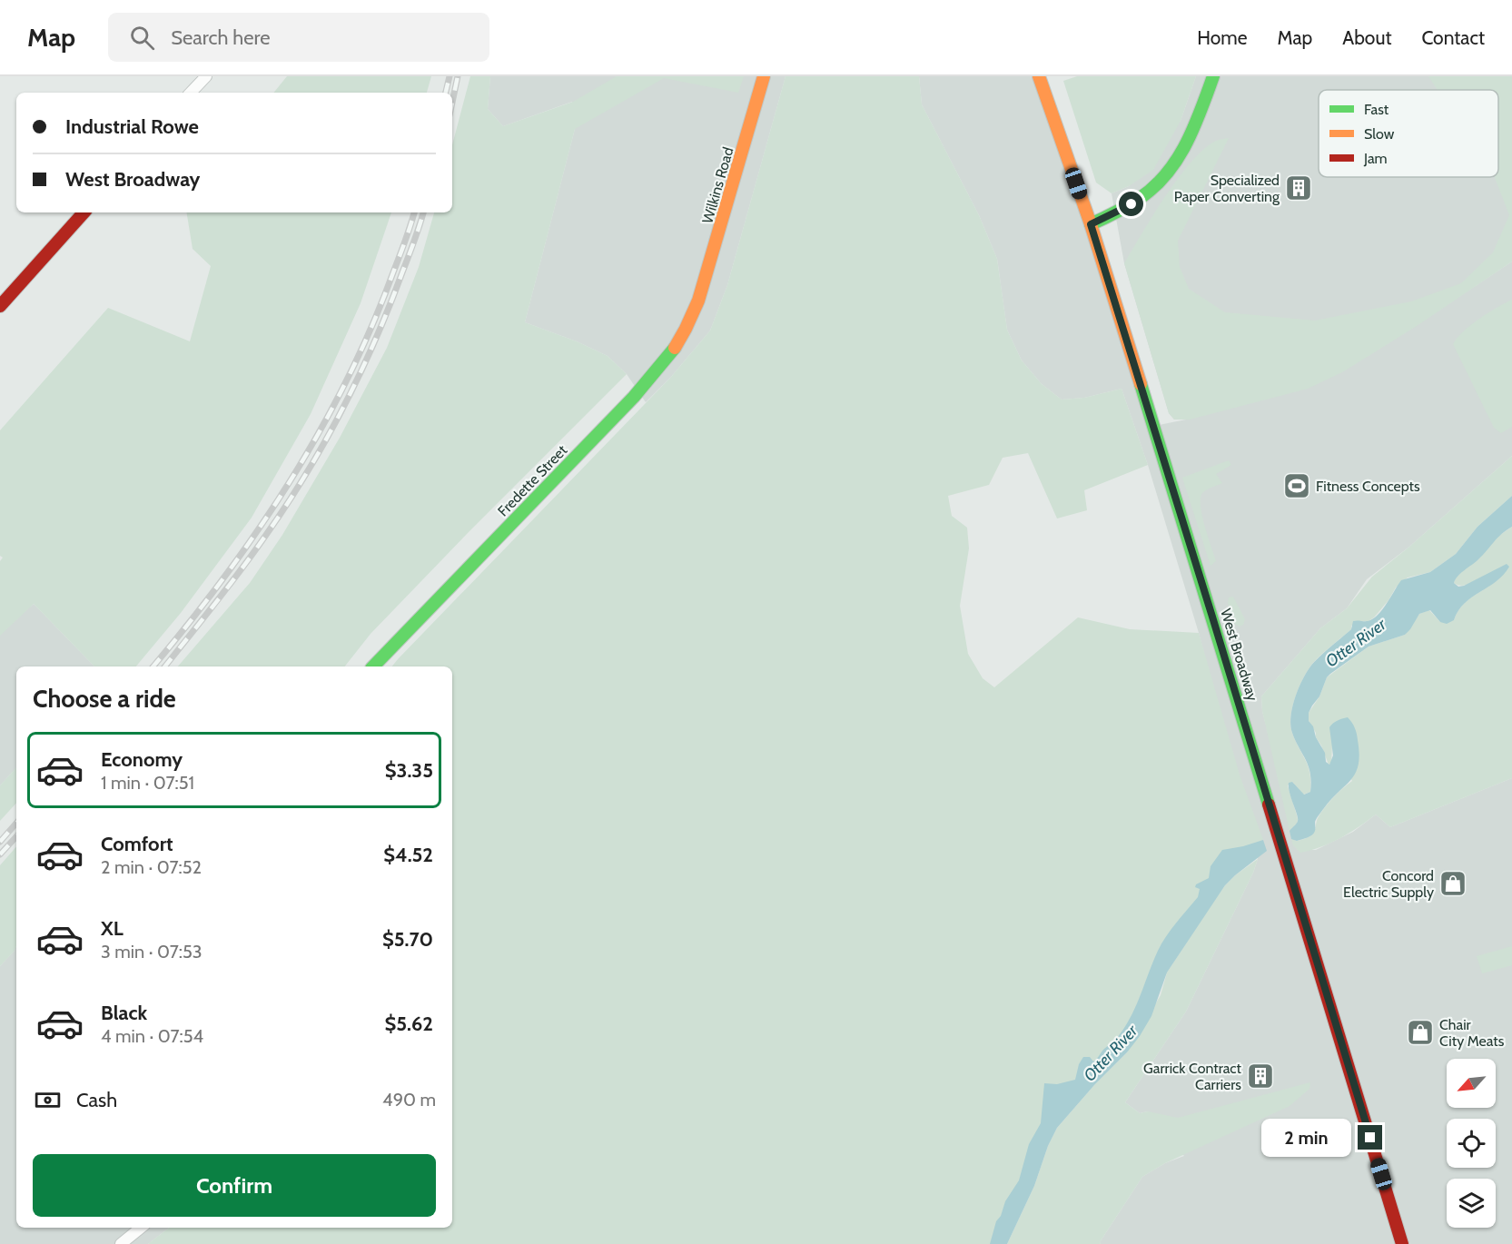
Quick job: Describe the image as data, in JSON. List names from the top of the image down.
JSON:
{
  "streets": {
    "main road": ["Wilkins Road", "Fredette Street", "West Broadway"]
  },
  "crossings": [
    ["Wilkins Road", "Fredette Street"]
  ],
  "water": ["Otter River"],
  "places": {
    "building": ["Specialized Paper Converting", "Garrick Contract Carriers"],
    "sports": ["Fitness Concepts"],
    "shop": ["Concord Electric Supply", "Chair City Meats"]
  },
  "legend": ["Fast", "Slow", "Jam"],
  "north": "bottom left",
  "page": {
    "header": "Map",
    "search": "Search here",
    "nav": [
      "Home",
      "Map",
      "About",
      "Contact"
    ],
    "banner": ["Industrial Rowe", "West Broadway"],
    "heading": "Choose a ride",
    "list": [
      {
        "name": "Economy",
        "note": "1 min · 07:51",
        "value": "$3.35"
      },
      {
        "name": "Comfort",
        "note": "2 min · 07:52",
        "value": "$4.52"
      },
      {
        "name": "XL",
        "note": "3 min · 07:53",
        "value": "$5.70"
      },
      {
        "name": "Black",
        "note": "4 min · 07:54",
        "value": "$5.62"
      }
    ],
    "pay": ["Cash", "490 m"],
    "bubble": "2 min",
    "buttons": "Confirm"
  }
}
